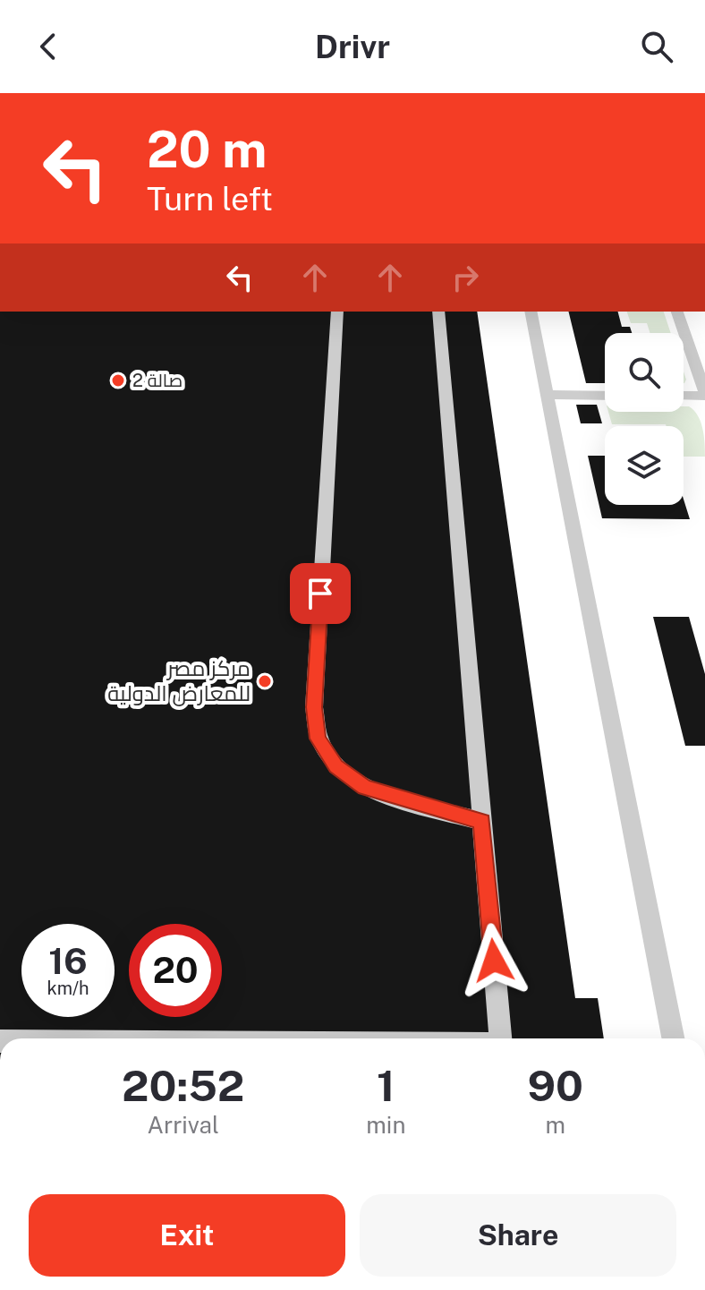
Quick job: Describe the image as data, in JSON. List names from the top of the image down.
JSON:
{
  "places": ["صالة 2", "مركز مصر للمعارض الدولية"],
  "page": {
    "header": "Drivr",
    "turn": ["20 m", "Turn left"],
    "speed": "16 km/h",
    "limit": "20",
    "eta": [
      "20:52",
      "Arrival",
      "1",
      "min",
      "90",
      "m"
    ],
    "buttons": ["Exit", "Share"]
  }
}
